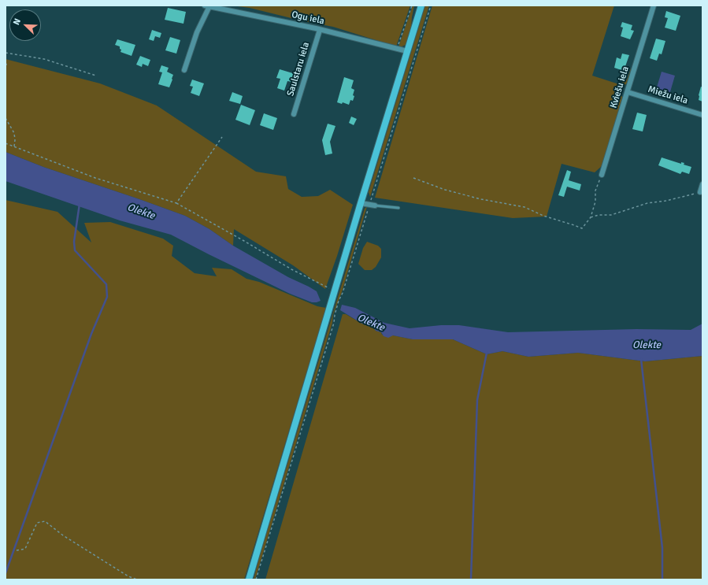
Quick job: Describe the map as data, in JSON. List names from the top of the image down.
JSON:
{
  "streets": {
    "street": [
      "Ogu iela",
      "Saulstaru iela",
      "Kviešu iela",
      "Miežu iela"
    ]
  },
  "crossings": [
    ["Ogu iela", "Saulstaru iela"],
    ["Kviešu iela", "Miežu iela"]
  ],
  "water": ["Olekte"],
  "north": "top left"
}
